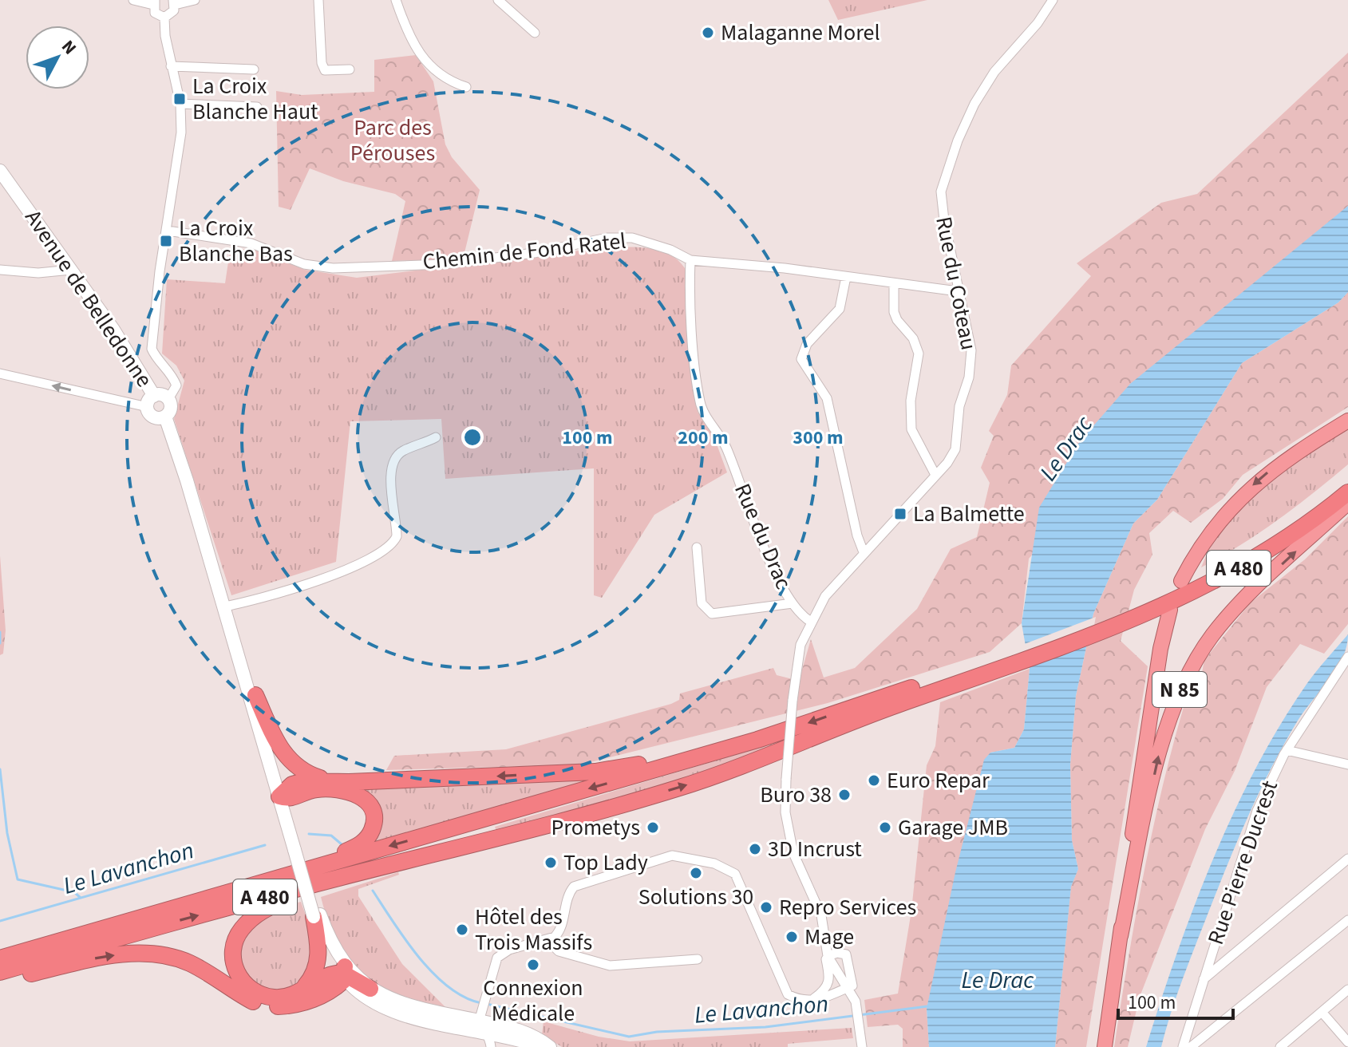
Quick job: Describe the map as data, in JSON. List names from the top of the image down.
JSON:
{
  "streets": {
    "highway": ["A 480", "N 85"],
    "main road": ["Avenue de Belledonne"],
    "street": [
      "Chemin de Fond Ratel",
      "Rue du Coteau",
      "Rue du Drac",
      "Rue Pierre Ducrest"
    ]
  },
  "crossings": [
    ["Chemin de Fond Ratel", "Rue du Coteau"],
    ["Chemin de Fond Ratel", "Rue du Drac"],
    ["Rue du Coteau", "Rue du Drac"]
  ],
  "water": ["Le Drac", "Le Lavanchon"],
  "parks": ["Parc des Pérouses"],
  "places": {
    "other": [
      "Malaganne Morel",
      "Euro Repar",
      "Buro 38",
      "Prometys",
      "Garage JMB",
      "3D Incrust",
      "Top Lady",
      "Solutions 30",
      "Repro Services",
      "Hôtel des Trois Massifs",
      "Mage",
      "Connexion Médicale"
    ],
    "transit": ["La Croix Blanche Haut", "La Croix Blanche Bas", "La Balmette"]
  },
  "scale_bar": "100 m",
  "north": "top right",
  "rings": ["100 m", "200 m", "300 m"]
}
